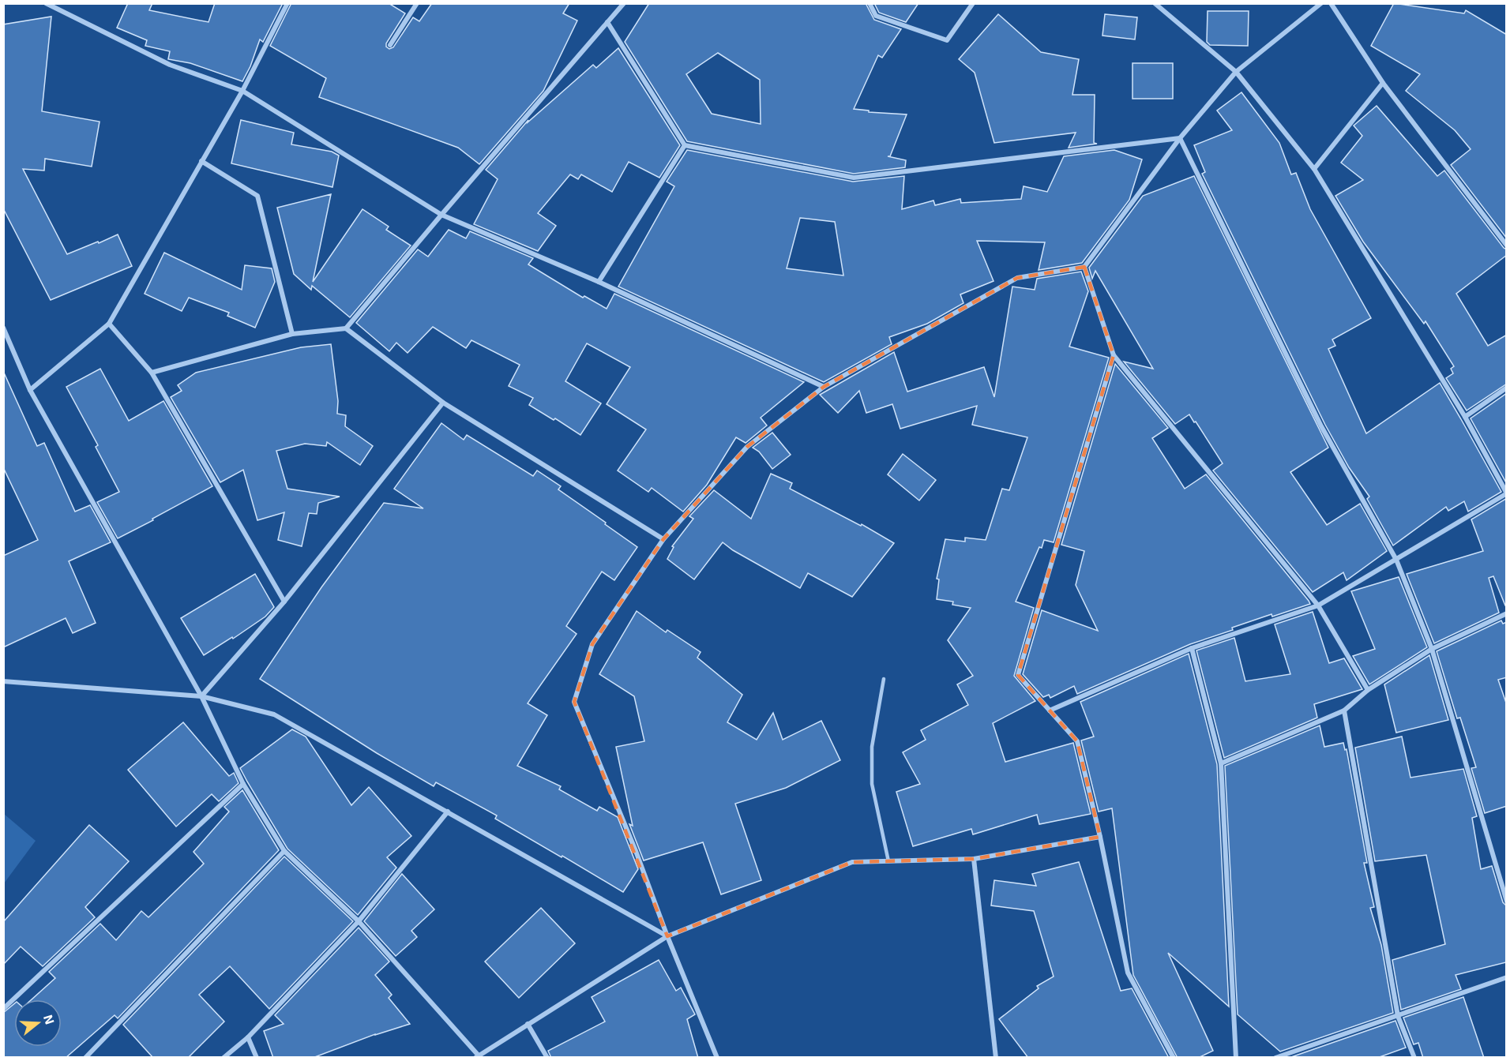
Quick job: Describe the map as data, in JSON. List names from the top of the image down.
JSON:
{
  "north": "right"
}
